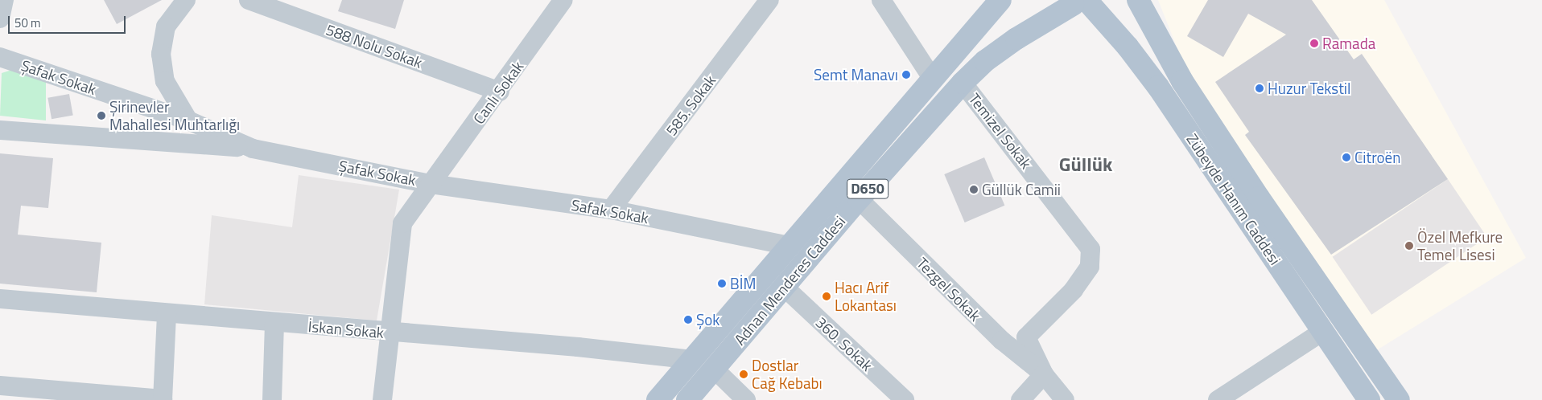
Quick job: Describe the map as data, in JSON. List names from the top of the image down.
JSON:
{
  "streets": {
    "main road": ["D650", "Zübeyde Hanım Caddesi", "Adnan Menderes Caddesi"],
    "street": [
      "588 Nolu Sokak",
      "Şafak Sokak",
      "Canlı Sokak",
      "585. Sokak",
      "Temizel Sokak",
      "Safak Sokak",
      "Tezgel Sokak",
      "İskan Sokak",
      "360. Sokak"
    ]
  },
  "crossings": [
    ["588 Nolu Sokak", "Canlı Sokak"],
    ["Şafak Sokak", "Canlı Sokak"],
    ["Şafak Sokak", "Safak Sokak"],
    ["Canlı Sokak", "Safak Sokak"],
    ["Canlı Sokak", "İskan Sokak"],
    ["585. Sokak", "Safak Sokak"],
    ["Temizel Sokak", "Adnan Menderes Caddesi"],
    ["Temizel Sokak", "Tezgel Sokak"],
    ["Zübeyde Hanım Caddesi", "Adnan Menderes Caddesi"],
    ["Safak Sokak", "Adnan Menderes Caddesi"],
    ["Adnan Menderes Caddesi", "Tezgel Sokak"],
    ["Adnan Menderes Caddesi", "İskan Sokak"],
    ["Adnan Menderes Caddesi", "360. Sokak"]
  ],
  "districts": ["Güllük"],
  "places": [
    "Ramada",
    "Semt Manavı",
    "Huzur Tekstil",
    "Şirinevler Mahallesi Muhtarlığı",
    "Citroën",
    "Güllük Camii",
    "Özel Mefkure Temel Lisesi",
    "BİM",
    "Hacı Arif Lokantası",
    "Şok",
    "Dostlar Cağ Kebabı"
  ],
  "scale_bar": "50 m"
}
